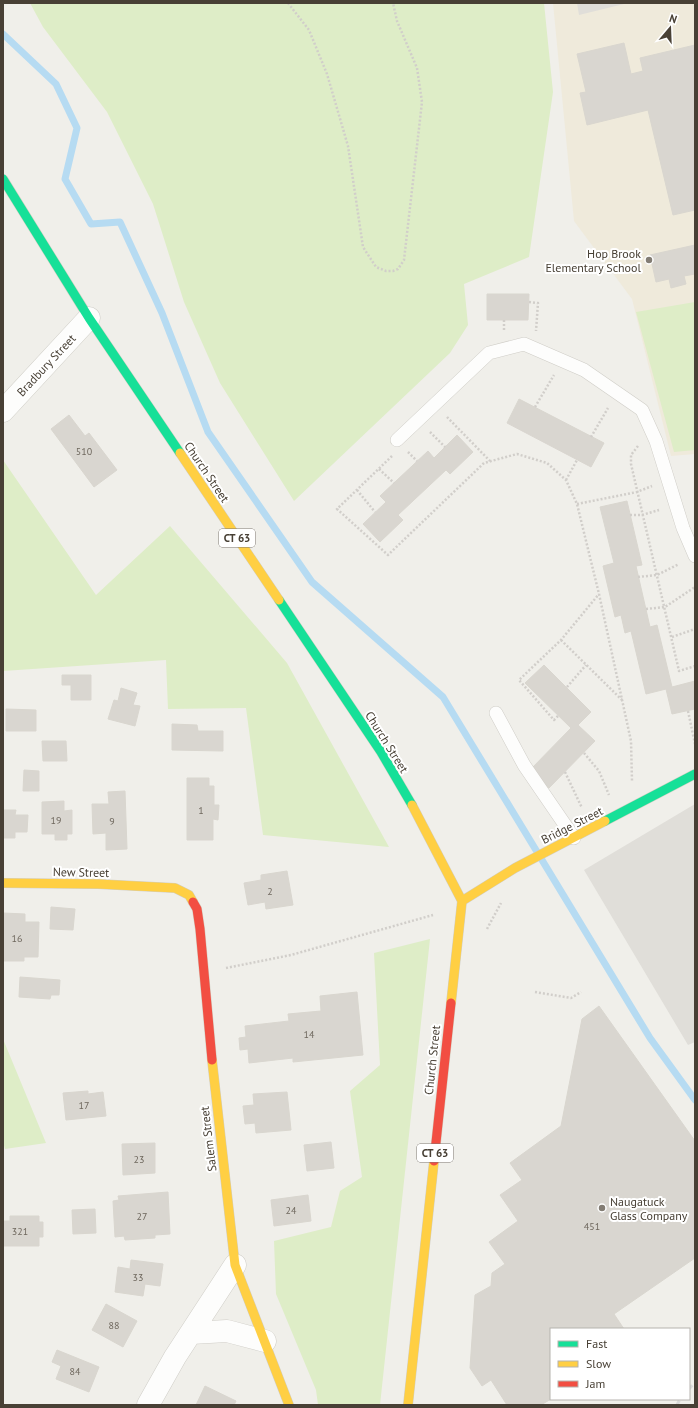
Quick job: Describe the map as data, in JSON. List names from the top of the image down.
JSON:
{
  "streets": {
    "main road": [
      "Church Street",
      "CT 63",
      "Bridge Street",
      "New Street",
      "Salem Street"
    ],
    "street": ["Bradbury Street"]
  },
  "crossings": [
    ["Bradbury Street", "Church Street"],
    ["Church Street", "Bridge Street"],
    ["New Street", "Salem Street"]
  ],
  "places": ["Hop Brook Elementary School", "Naugatuck Glass Company"],
  "house_numbers": [
    "510",
    "1",
    "19",
    "9",
    "2",
    "16",
    "14",
    "17",
    "23",
    "24",
    "27",
    "451",
    "321",
    "33",
    "88",
    "84"
  ],
  "legend": ["Fast", "Slow", "Jam"],
  "north": "top"
}
